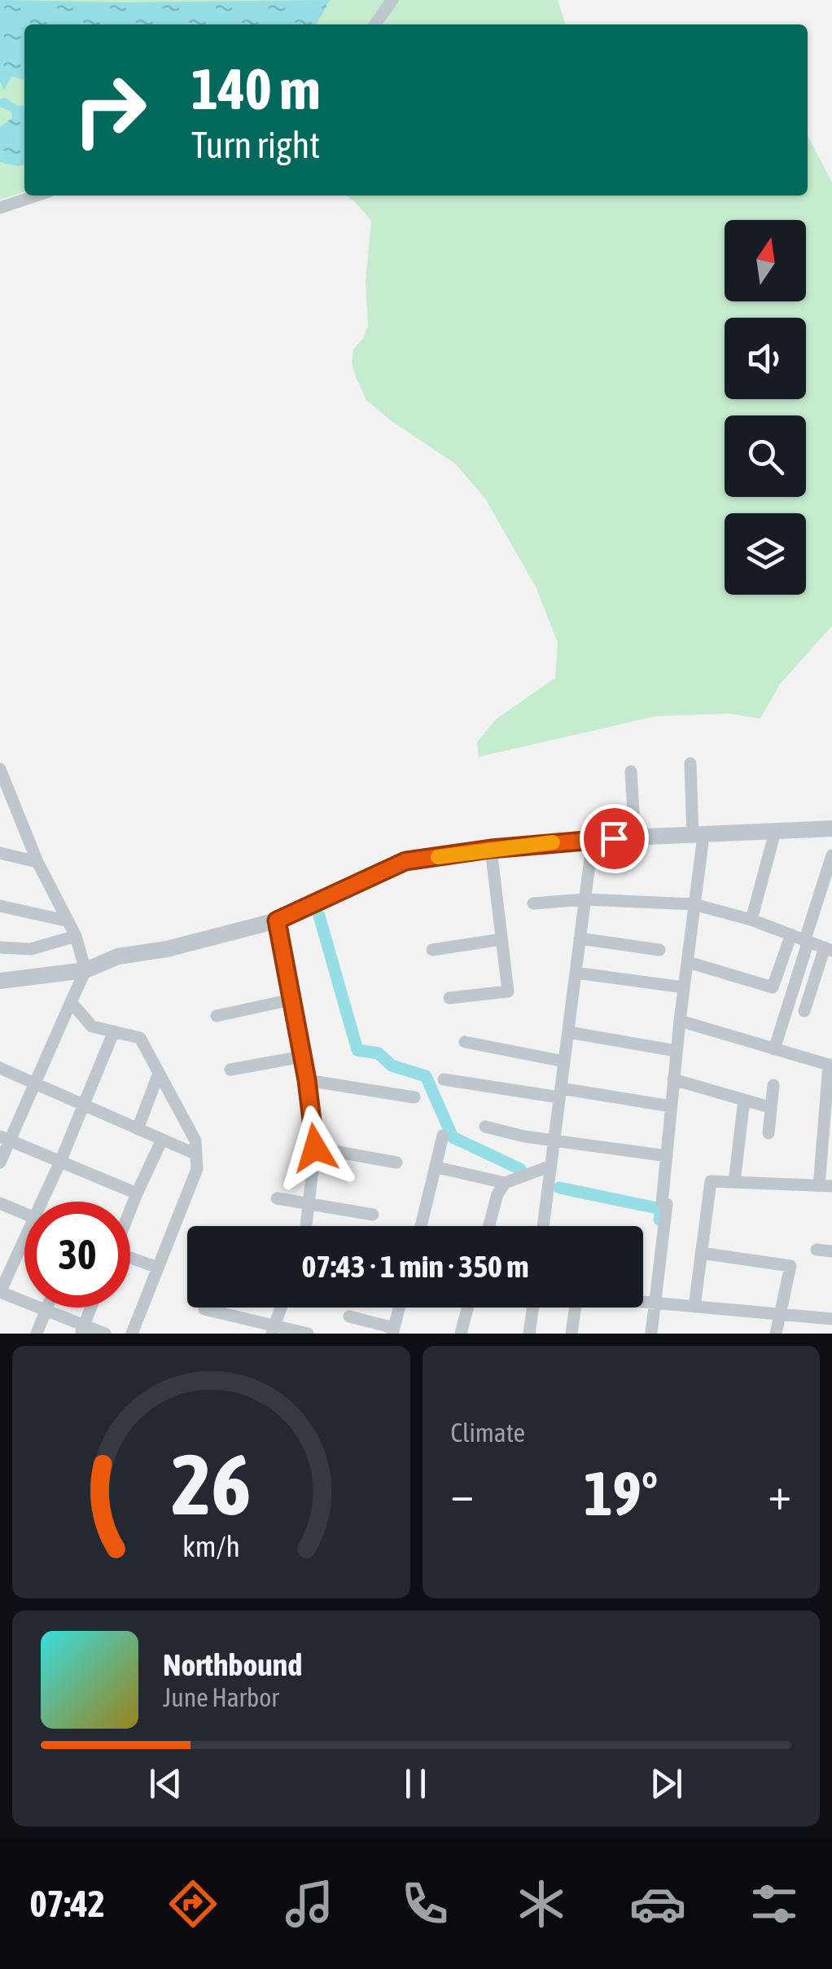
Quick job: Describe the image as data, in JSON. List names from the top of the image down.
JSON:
{
  "north": "top",
  "page": {
    "turn": ["140 m", "Turn right"],
    "limit": "30",
    "trip": "07:43 · 1 min · 350 m",
    "tile": "Climate",
    "heat": ["−", "19°", "+"],
    "song": ["Northbound", "June Harbor"],
    "tabs": "07:42",
    "gauge": ["26", "km/h"]
  }
}
